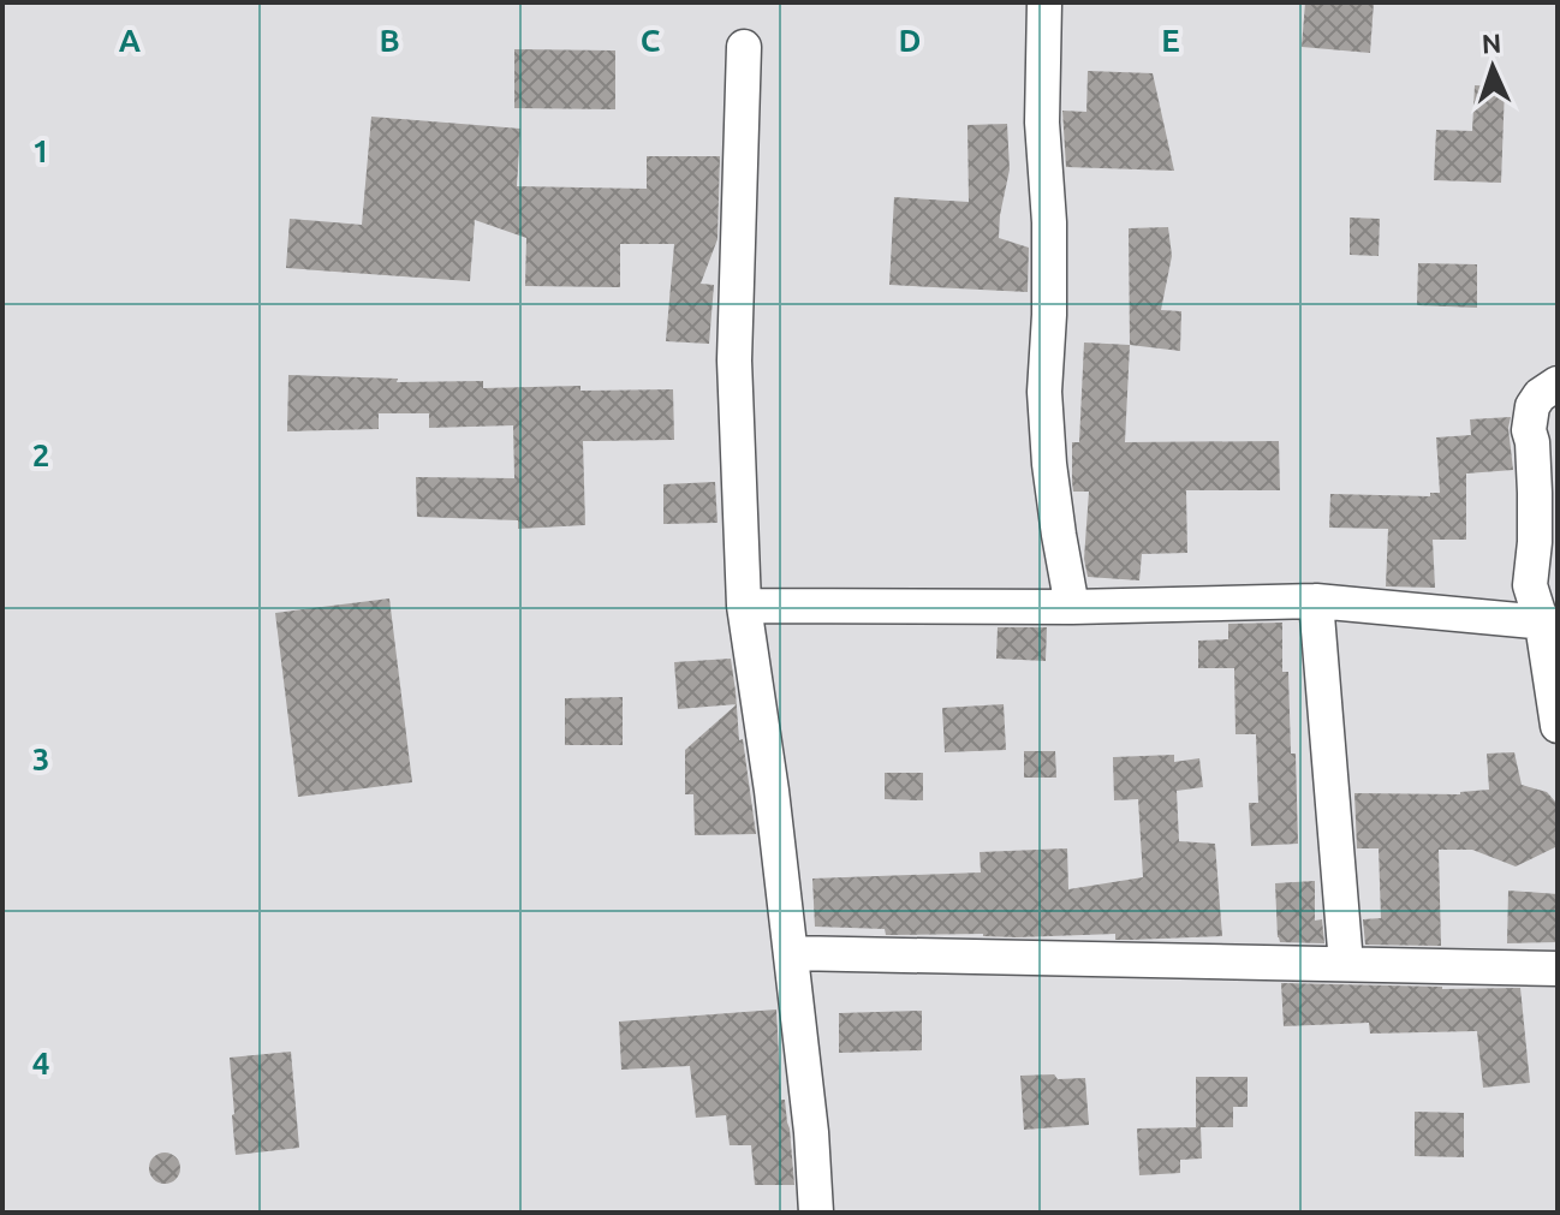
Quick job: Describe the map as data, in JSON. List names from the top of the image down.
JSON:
{
  "north": "top",
  "grid": {
    "columns": [
      "A",
      "B",
      "C",
      "D",
      "E"
    ],
    "rows": [
      "1",
      "2",
      "3",
      "4"
    ]
  }
}
